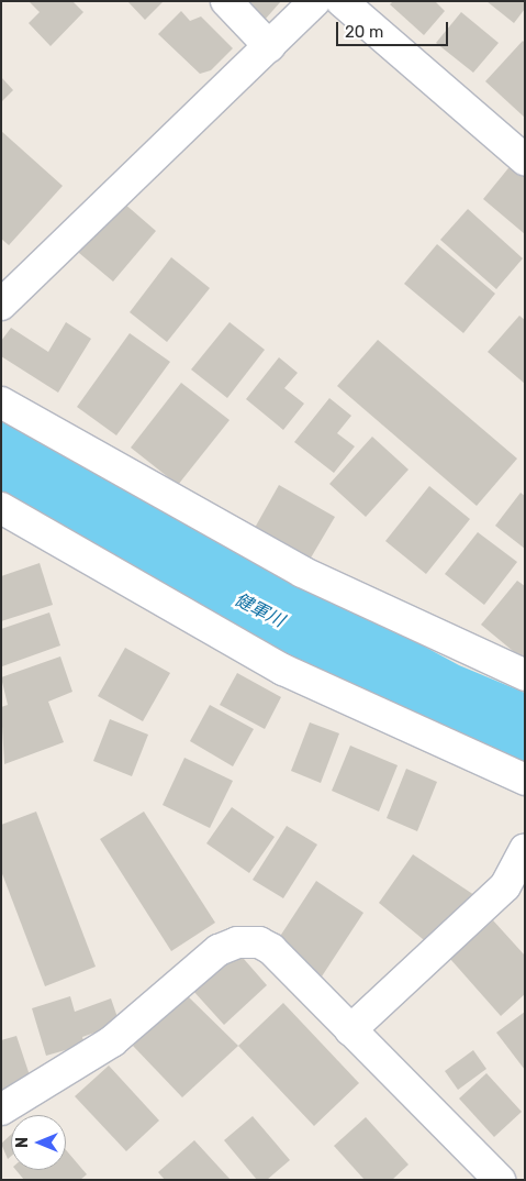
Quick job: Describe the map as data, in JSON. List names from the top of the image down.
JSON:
{
  "water": ["健軍川"],
  "scale_bar": "20 m",
  "north": "left"
}
